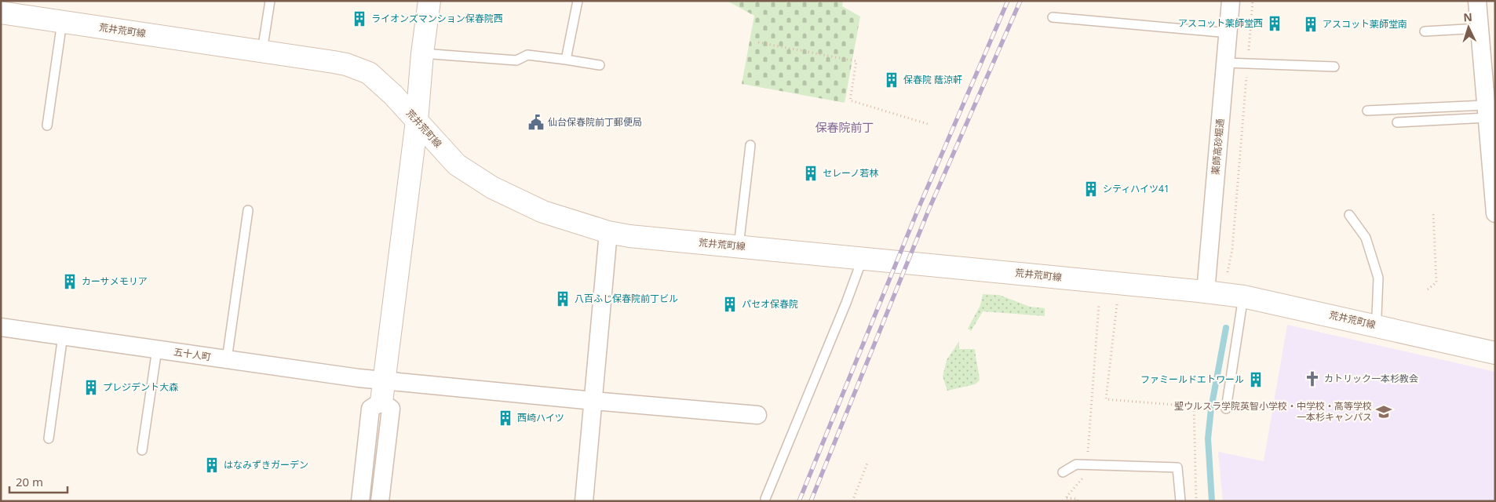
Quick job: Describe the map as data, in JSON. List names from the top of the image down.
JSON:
{
  "streets": {
    "main road": ["荒井荒町線"],
    "street": ["薬師高砂堀通", "五十人町"]
  },
  "crossings": [
    ["荒井荒町線", "薬師高砂堀通"]
  ],
  "districts": ["保春院前丁"],
  "places": {
    "building": [
      "ライオンズマンション保春院西",
      "アスコット薬師堂西",
      "アスコット薬師堂南",
      "保春院 蔭涼軒",
      "セレーノ若林",
      "シティハイツ41",
      "カーサメモリア",
      "八百ふじ保春院前丁ビル",
      "パセオ保春院",
      "ファミールドエトワール",
      "プレジデント大森",
      "西崎ハイツ",
      "はなみずきガーデン"
    ],
    "public building": ["仙台保春院前丁郵便局"],
    "church": ["カトリック一本杉教会"],
    "school or university": ["聖ウルスラ学院英智小学校・中学校・高等学校 一本杉キャンパス"]
  },
  "scale_bar": "20 m",
  "north": "top"
}
